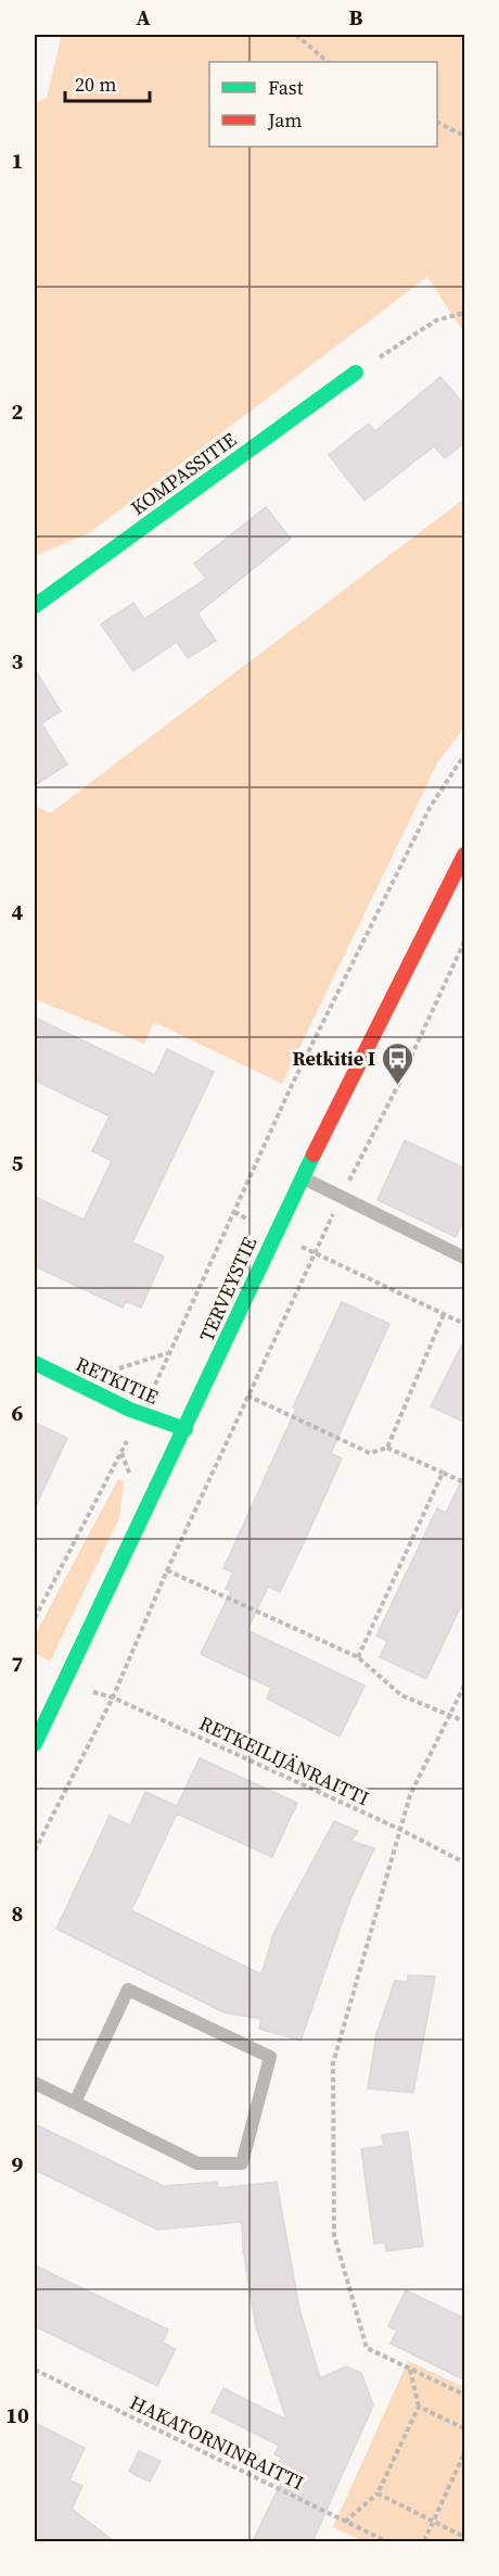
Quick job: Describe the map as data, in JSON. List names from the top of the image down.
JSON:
{
  "streets": {
    "main road": ["KOMPASSITIE", "TERVEYSTIE", "RETKITIE"],
    "path": ["RETKEILIJÄNRAITTI", "HAKATORNINRAITTI"]
  },
  "crossings": [
    ["TERVEYSTIE", "RETKITIE"]
  ],
  "places": {
    "bus stop": ["Retkitie I"]
  },
  "legend": ["Fast", "Jam"],
  "scale_bar": "20 m",
  "grid": {
    "columns": ["A", "B"],
    "rows": [
      "1",
      "2",
      "3",
      "4",
      "5",
      "6",
      "7",
      "8",
      "9",
      "10"
    ]
  }
}
